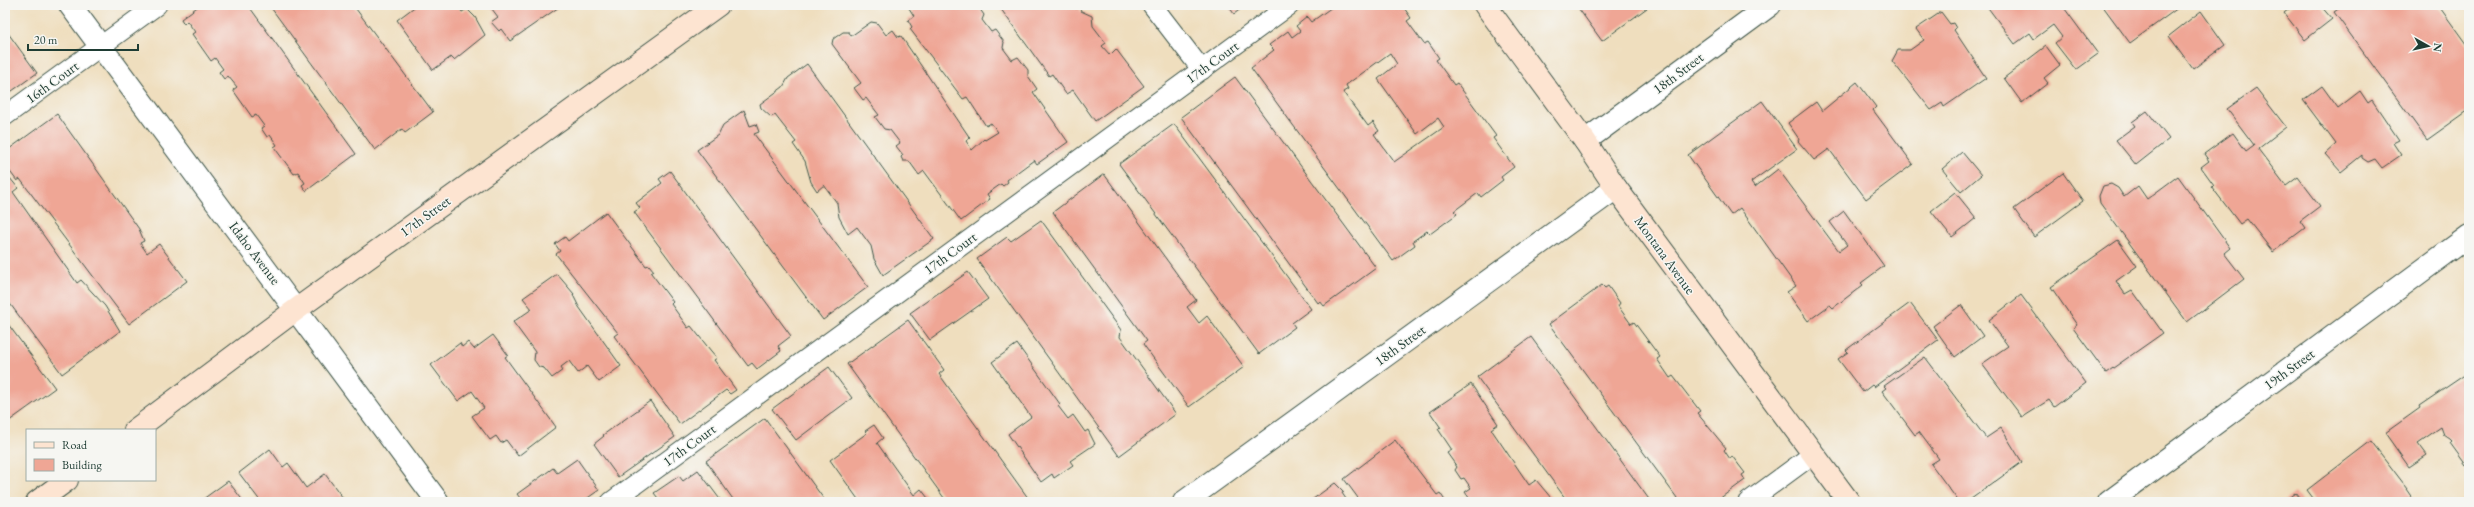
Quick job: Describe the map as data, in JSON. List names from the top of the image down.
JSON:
{
  "streets": {
    "street": [
      "18th Street",
      "17th Street",
      "Idaho Avenue",
      "Montana Avenue",
      "19th Street"
    ],
    "lane": ["17th Court", "16th Court"]
  },
  "crossings": [
    ["18th Street", "Montana Avenue"],
    ["16th Court", "Idaho Avenue"],
    ["17th Street", "Idaho Avenue"]
  ],
  "legend": ["Road", "Building"],
  "scale_bar": "20 m",
  "north": "right"
}
